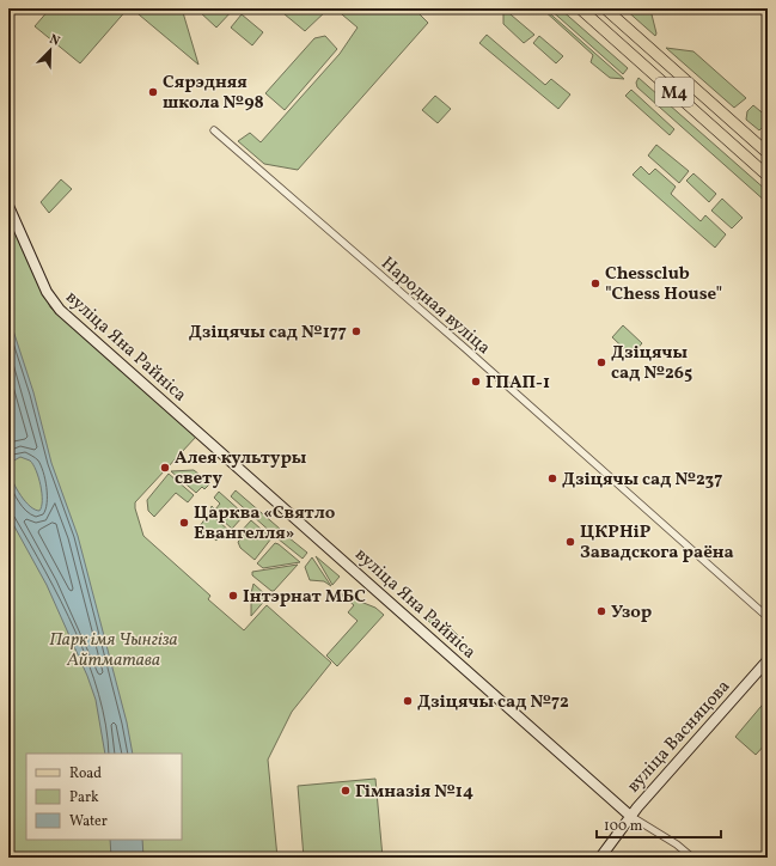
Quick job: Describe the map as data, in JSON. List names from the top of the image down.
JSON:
{
  "streets": {
    "main road": ["М4"],
    "street": ["Народная вуліца", "вуліца Яна Райніса", "вуліца Васняцова"]
  },
  "crossings": [
    ["вуліца Яна Райніса", "вуліца Васняцова"]
  ],
  "parks": ["Парк імя Чынгіза Айтматава"],
  "places": [
    "Сярэдняя школа №98",
    "Chessclub \"Chess House\"",
    "Дзіцячы сад №177",
    "Дзіцячы сад №265",
    "ГПАП-1",
    "Алея культуры свету",
    "Дзіцячы сад №237",
    "Царква «Святло Евангелля»",
    "ЦКРНіР Завадскога раёна",
    "Інтэрнат МБС",
    "Узор",
    "Дзіцячы сад №72",
    "Гімназія №14"
  ],
  "legend": ["Road", "Park", "Water"],
  "scale_bar": "100 m",
  "north": "top right"
}
